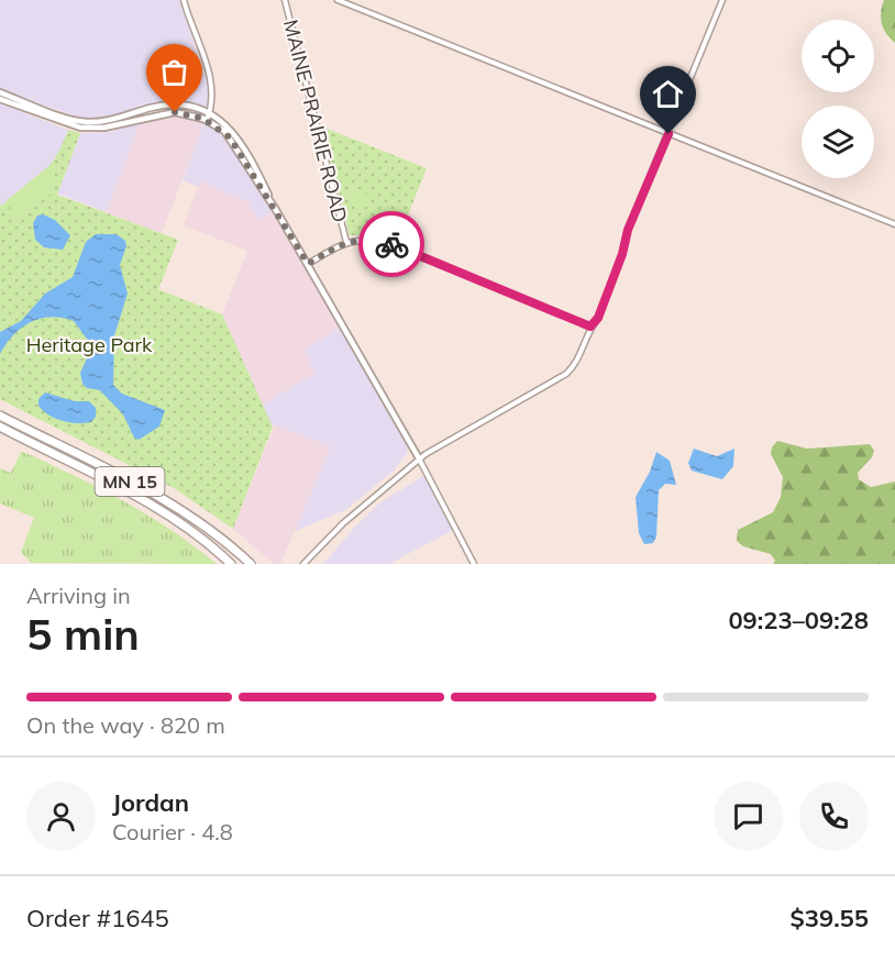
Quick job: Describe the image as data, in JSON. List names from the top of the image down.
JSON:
{
  "streets": {
    "highway": ["MN 15"],
    "street": ["MAINE PRAIRIE ROAD"]
  },
  "parks": ["Heritage Park"],
  "page": {
    "heading": ["5 min", "Arriving in", "09:23–09:28"],
    "panel": [
      "Jordan",
      "Courier · 4.8",
      "Order #1645",
      "$39.55"
    ],
    "bar": "On the way · 820 m"
  }
}
